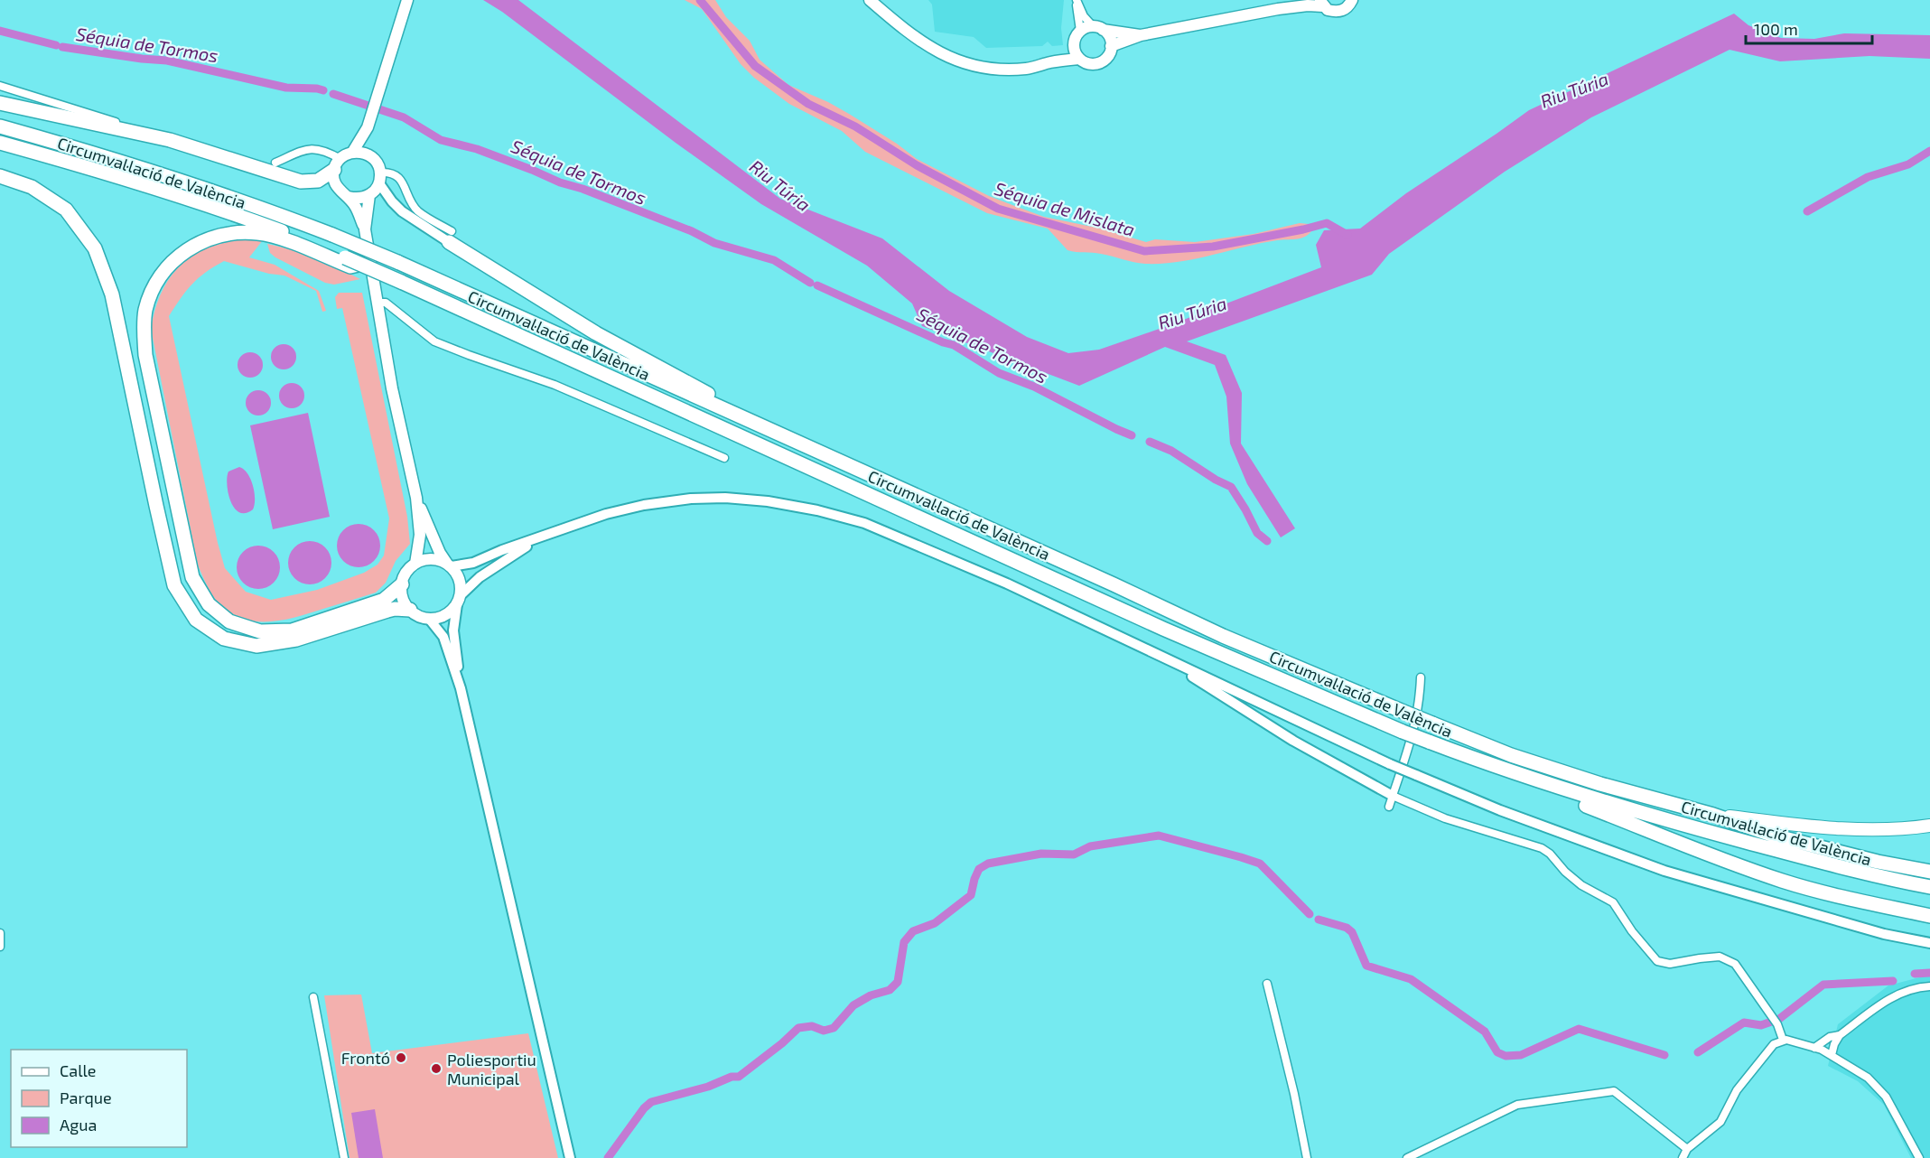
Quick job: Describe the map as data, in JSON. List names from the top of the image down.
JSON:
{
  "streets": {
    "highway": ["Circumval·lació de València"]
  },
  "water": ["Séquia de Tormos", "Riu Túria", "Séquia de Mislata"],
  "places": ["Frontó", "Poliesportiu Municipal"],
  "legend": ["Calle", "Parque", "Agua"],
  "scale_bar": "100 m"
}
